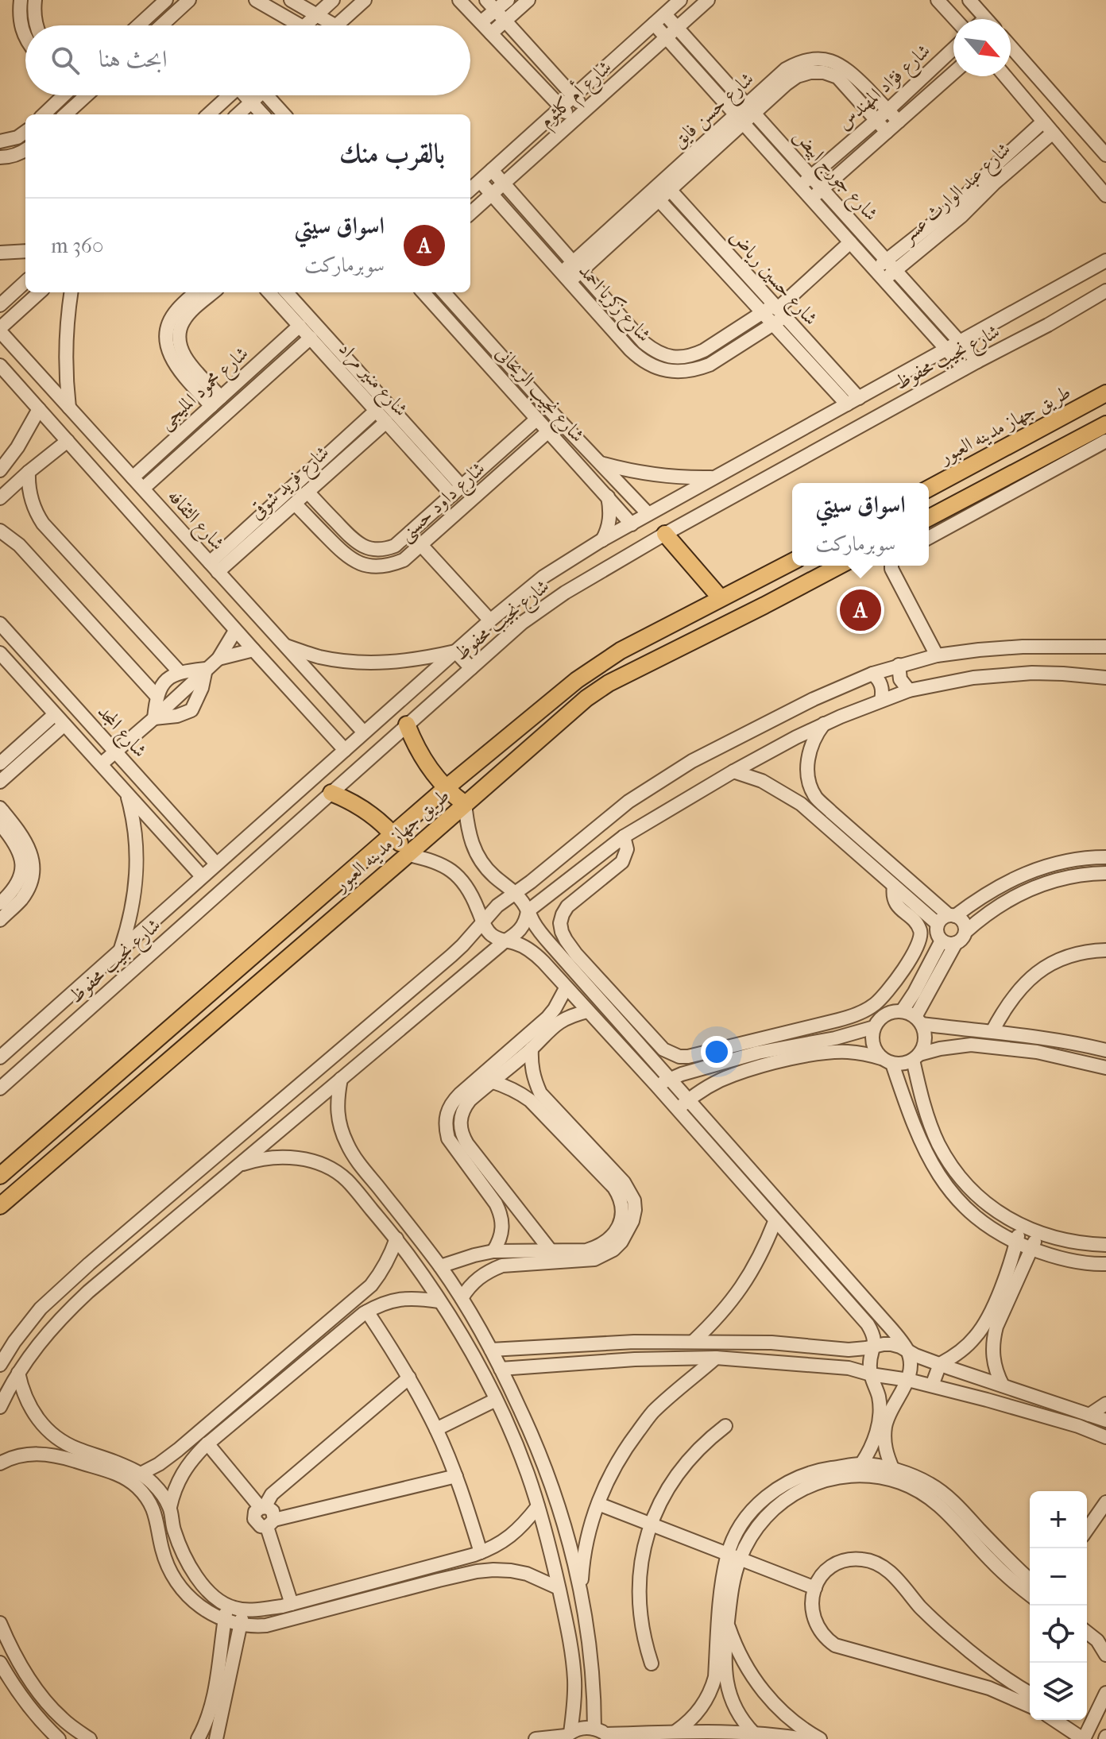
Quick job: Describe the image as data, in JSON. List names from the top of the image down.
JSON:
{
  "streets": {
    "main road": ["طريق جهاز مدينه العبور"],
    "street": [
      "شارع فؤاد المهندس",
      "شارع أم كلثوم",
      "شارع حسن فايق",
      "شارع جورج ابيض",
      "شارع عبد الوارث عسر",
      "شارع حسين رياض",
      "شارع زكريا احمد",
      "شارع نجيب محفوظ",
      "شارع منير مراد",
      "شارع محمود المليجى",
      "شارع نجيب الريحانى",
      "شارع فريد شوقى",
      "شارع داود حسنى",
      "شارع الثقافه",
      "شارع المجد"
    ]
  },
  "crossings": [
    ["شارع فؤاد المهندس", "شارع حسن فايق"],
    ["شارع فؤاد المهندس", "شارع جورج ابيض"],
    ["شارع أم كلثوم", "شارع جورج ابيض"],
    ["شارع أم كلثوم", "شارع زكريا احمد"],
    ["شارع حسن فايق", "شارع جورج ابيض"],
    ["شارع حسن فايق", "شارع حسين رياض"],
    ["شارع حسن فايق", "شارع زكريا احمد"],
    ["شارع جورج ابيض", "شارع عبد الوارث عسر"],
    ["شارع جورج ابيض", "شارع نجيب محفوظ"],
    ["شارع حسين رياض", "شارع زكريا احمد"],
    ["شارع حسين رياض", "شارع نجيب محفوظ"],
    ["شارع نجيب محفوظ", "شارع نجيب الريحانى"],
    ["شارع نجيب محفوظ", "شارع الثقافه"],
    ["شارع نجيب محفوظ", "شارع المجد"],
    ["شارع منير مراد", "شارع محمود المليجى"],
    ["شارع منير مراد", "شارع فريد شوقى"],
    ["شارع منير مراد", "شارع داود حسنى"],
    ["شارع محمود المليجى", "شارع الثقافه"],
    ["شارع نجيب الريحانى", "شارع داود حسنى"],
    ["شارع فريد شوقى", "شارع داود حسنى"],
    ["شارع فريد شوقى", "شارع الثقافه"]
  ],
  "north": "bottom right",
  "page": {
    "search": "ابحث هنا",
    "heading": "بالقرب منك",
    "list": [
      {
        "mark": "A",
        "name": "اسواق سيتي",
        "note": "سوبرماركت",
        "value": "360 m"
      }
    ],
    "popup": ["اسواق سيتي", "سوبرماركت"],
    "pins": "A",
    "map_buttons": ["+", "−"]
  }
}
